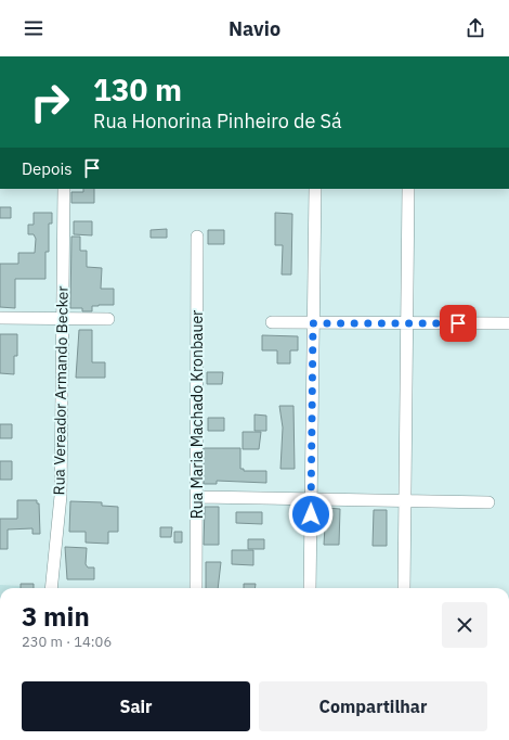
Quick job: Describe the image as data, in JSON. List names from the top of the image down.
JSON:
{
  "streets": {
    "street": ["Rua Vereador Armando Becker", "Rua Maria Machado Kronbauer"]
  },
  "page": {
    "header": "Navio",
    "turn": ["130 m", "Rua Honorina Pinheiro de Sá"],
    "then": "Depois",
    "heading": ["3 min", "230 m · 14:06"],
    "buttons": ["Sair", "Compartilhar"]
  }
}
